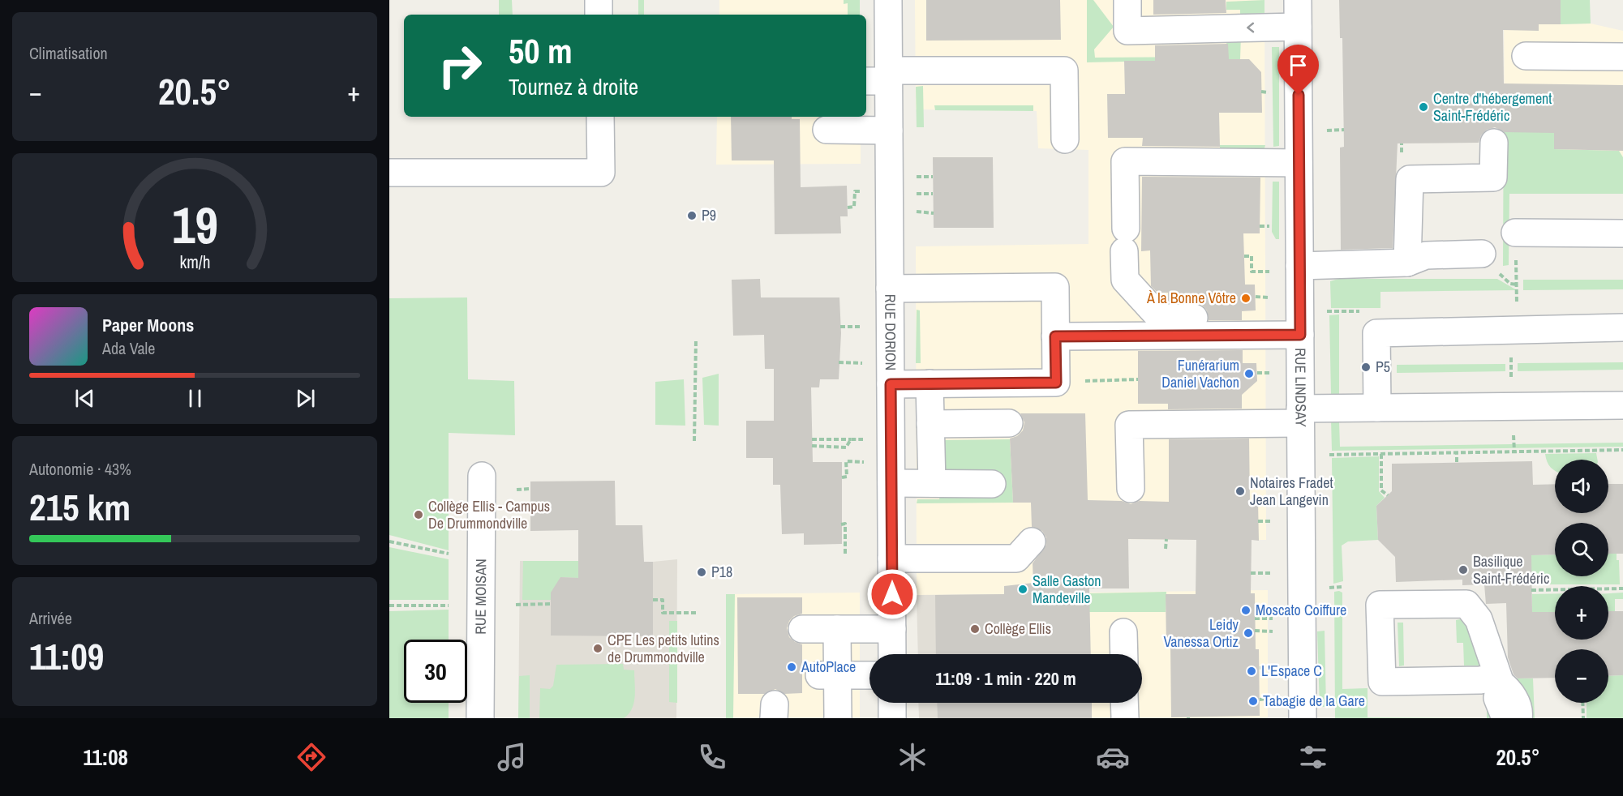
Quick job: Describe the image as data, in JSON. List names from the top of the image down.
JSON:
{
  "streets": {
    "street": ["RUE DORION", "RUE LINDSAY", "RUE MOISAN"]
  },
  "places": [
    "Centre d'hébergement Saint-Frédéric",
    "P9",
    "À la Bonne Vôtre",
    "P5",
    "Funérarium Daniel Vachon",
    "Notaires Fradet Jean Langevin",
    "Collège Ellis - Campus De Drummondville",
    "Basilique Saint-Frédéric",
    "P18",
    "Salle Gaston Mandeville",
    "Moscato Coiffure",
    "Collège Ellis",
    "Leidy Vanessa Ortiz",
    "CPE Les petits lutins de Drummondville",
    "AutoPlace",
    "L'Espace C",
    "Tabagie de la Gare"
  ],
  "page": {
    "tile": [
      "Climatisation",
      ["Autonomie · 43%", "215 km"],
      ["Arrivée", "11:09"]
    ],
    "turn": ["50 m", "Tournez à droite"],
    "heat": ["−", "20.5°", "+"],
    "song": ["Paper Moons", "Ada Vale"],
    "map_buttons": ["+", "−"],
    "limit": "30",
    "trip": "11:09 · 1 min · 220 m",
    "tabs": ["11:08", "20.5°"],
    "gauge": ["19", "km/h"]
  }
}
